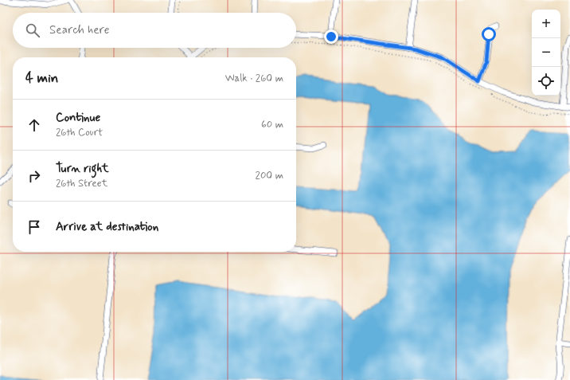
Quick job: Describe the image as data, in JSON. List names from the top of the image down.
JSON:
{
  "page": {
    "map_buttons": ["+", "−"],
    "search": "Search here",
    "heading": ["4 min", "Walk · 260 m"],
    "list": [
      ["Continue", "26th Court", "60 m"],
      ["Turn right", "26th Street", "200 m"],
      "Arrive at destination"
    ]
  }
}
